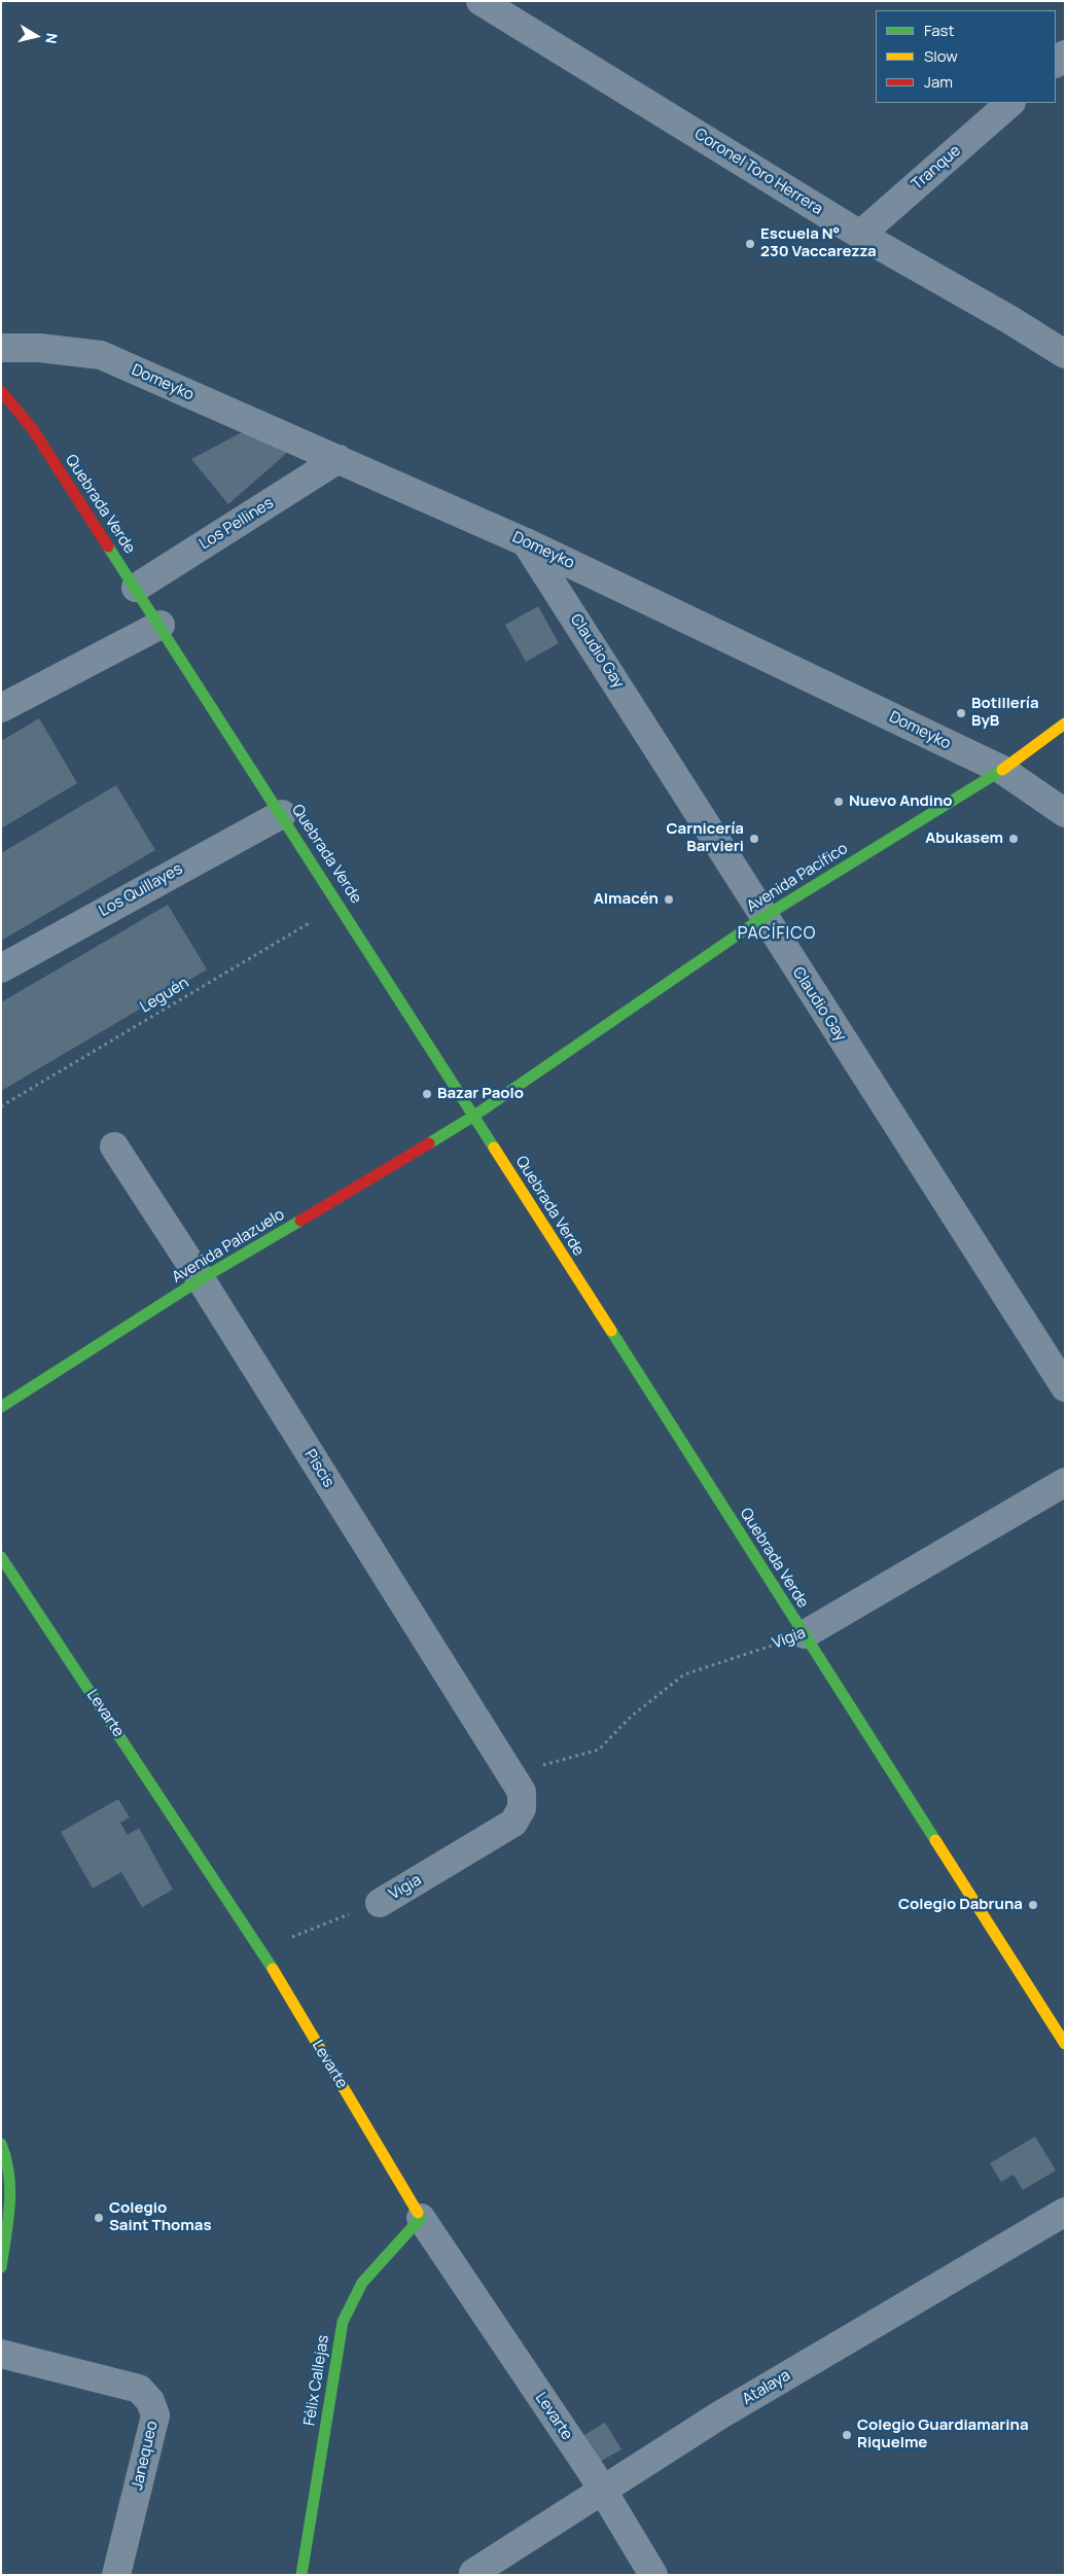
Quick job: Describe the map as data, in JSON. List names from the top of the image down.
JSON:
{
  "streets": {
    "main road": [
      "Quebrada Verde",
      "Avenida Pacífico",
      "Avenida Palazuelo",
      "Levarte",
      "Félix Callejas"
    ],
    "street": [
      "Tranque",
      "Coronel Toro Herrera",
      "Domeyko",
      "Los Pellines",
      "Claudio Gay",
      "Los Quillayes",
      "Piscis",
      "Vigia",
      "Atalaya",
      "Janequeo"
    ],
    "path": ["Leguén"]
  },
  "crossings": [
    ["Tranque", "Coronel Toro Herrera"],
    ["Domeyko", "Los Pellines"],
    ["Domeyko", "Claudio Gay"],
    ["Domeyko", "Avenida Pacífico"],
    ["Quebrada Verde", "Los Pellines"],
    ["Quebrada Verde", "Avenida Pacífico"],
    ["Quebrada Verde", "Los Quillayes"],
    ["Quebrada Verde", "Leguén"],
    ["Quebrada Verde", "Avenida Palazuelo"],
    ["Quebrada Verde", "Vigia"],
    ["Claudio Gay", "Avenida Pacífico"],
    ["Avenida Pacífico", "Avenida Palazuelo"],
    ["Avenida Palazuelo", "Piscis"],
    ["Piscis", "Vigia"],
    ["Vigia", "Levarte"],
    ["Levarte", "Félix Callejas"],
    ["Levarte", "Atalaya"]
  ],
  "districts": ["PACÍFICO"],
  "places": [
    "Escuela N° 230 Vaccarezza",
    "Botillería ByB",
    "Nuevo Andino",
    "Carnicería Barvieri",
    "Abukasem",
    "Almacén",
    "Bazar Paolo",
    "Colegio Dabruna",
    "Colegio Saint Thomas",
    "Colegio Guardiamarina Riquelme"
  ],
  "legend": ["Fast", "Slow", "Jam"],
  "north": "right"
}
